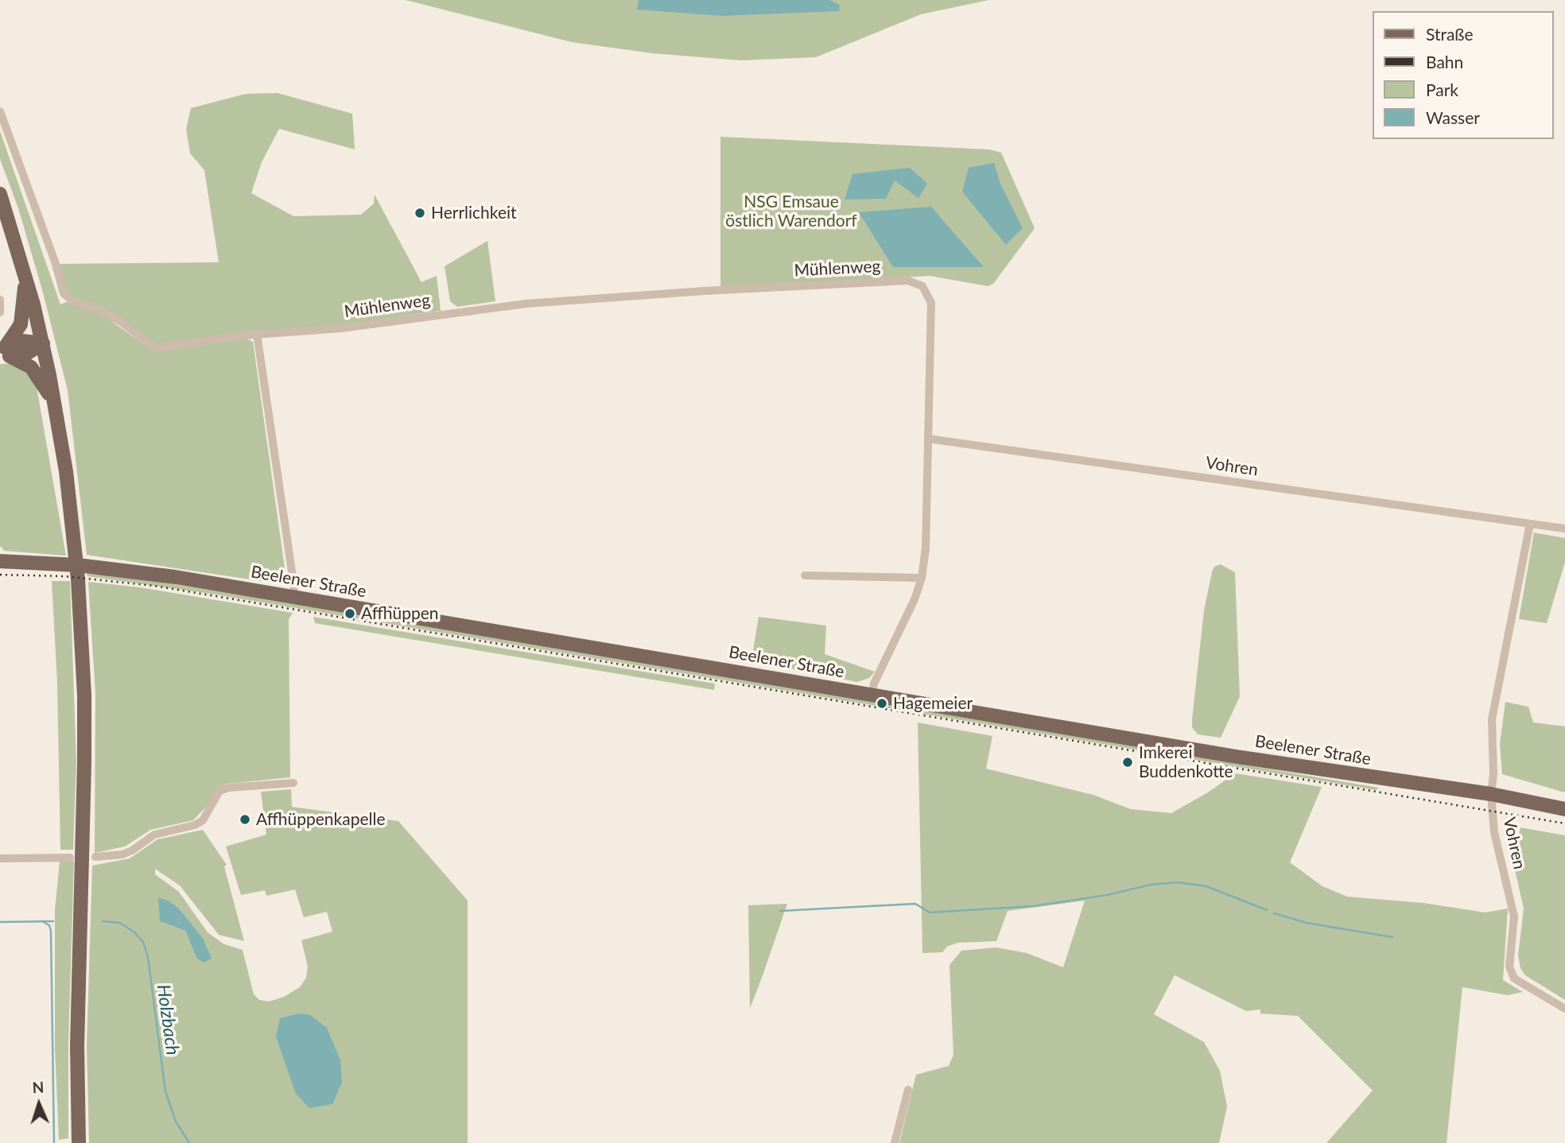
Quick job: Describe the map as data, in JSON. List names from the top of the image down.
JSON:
{
  "streets": {
    "main road": ["Beelener Straße"],
    "street": ["Mühlenweg", "Vohren"]
  },
  "crossings": [
    ["Mühlenweg", "Vohren"],
    ["Vohren", "Beelener Straße"]
  ],
  "water": ["Holzbach"],
  "parks": ["NSG Emsaue östlich Warendorf"],
  "places": [
    "Herrlichkeit",
    "Affhüppen",
    "Hagemeier",
    "Imkerei Buddenkotte",
    "Affhüppenkapelle"
  ],
  "legend": [
    "Straße",
    "Bahn",
    "Park",
    "Wasser"
  ],
  "north": "top"
}
